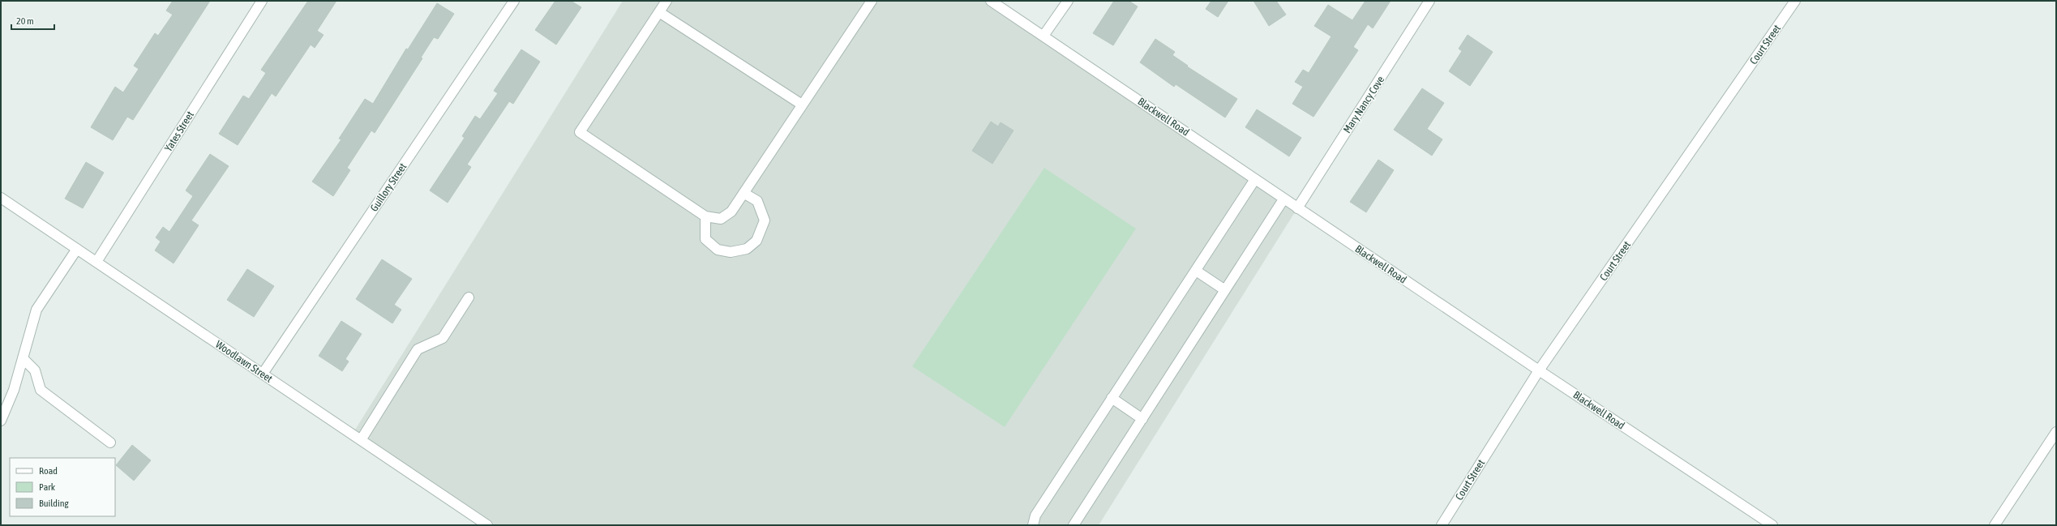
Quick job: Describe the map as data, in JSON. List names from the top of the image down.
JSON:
{
  "streets": {
    "street": [
      "Court Street",
      "Mary Nancy Cove",
      "Blackwell Road",
      "Yates Street",
      "Guillory Street",
      "Woodlawn Street"
    ]
  },
  "crossings": [
    ["Court Street", "Blackwell Road"],
    ["Mary Nancy Cove", "Blackwell Road"],
    ["Yates Street", "Woodlawn Street"],
    ["Guillory Street", "Woodlawn Street"]
  ],
  "legend": ["Road", "Park", "Building"],
  "scale_bar": "20 m"
}
